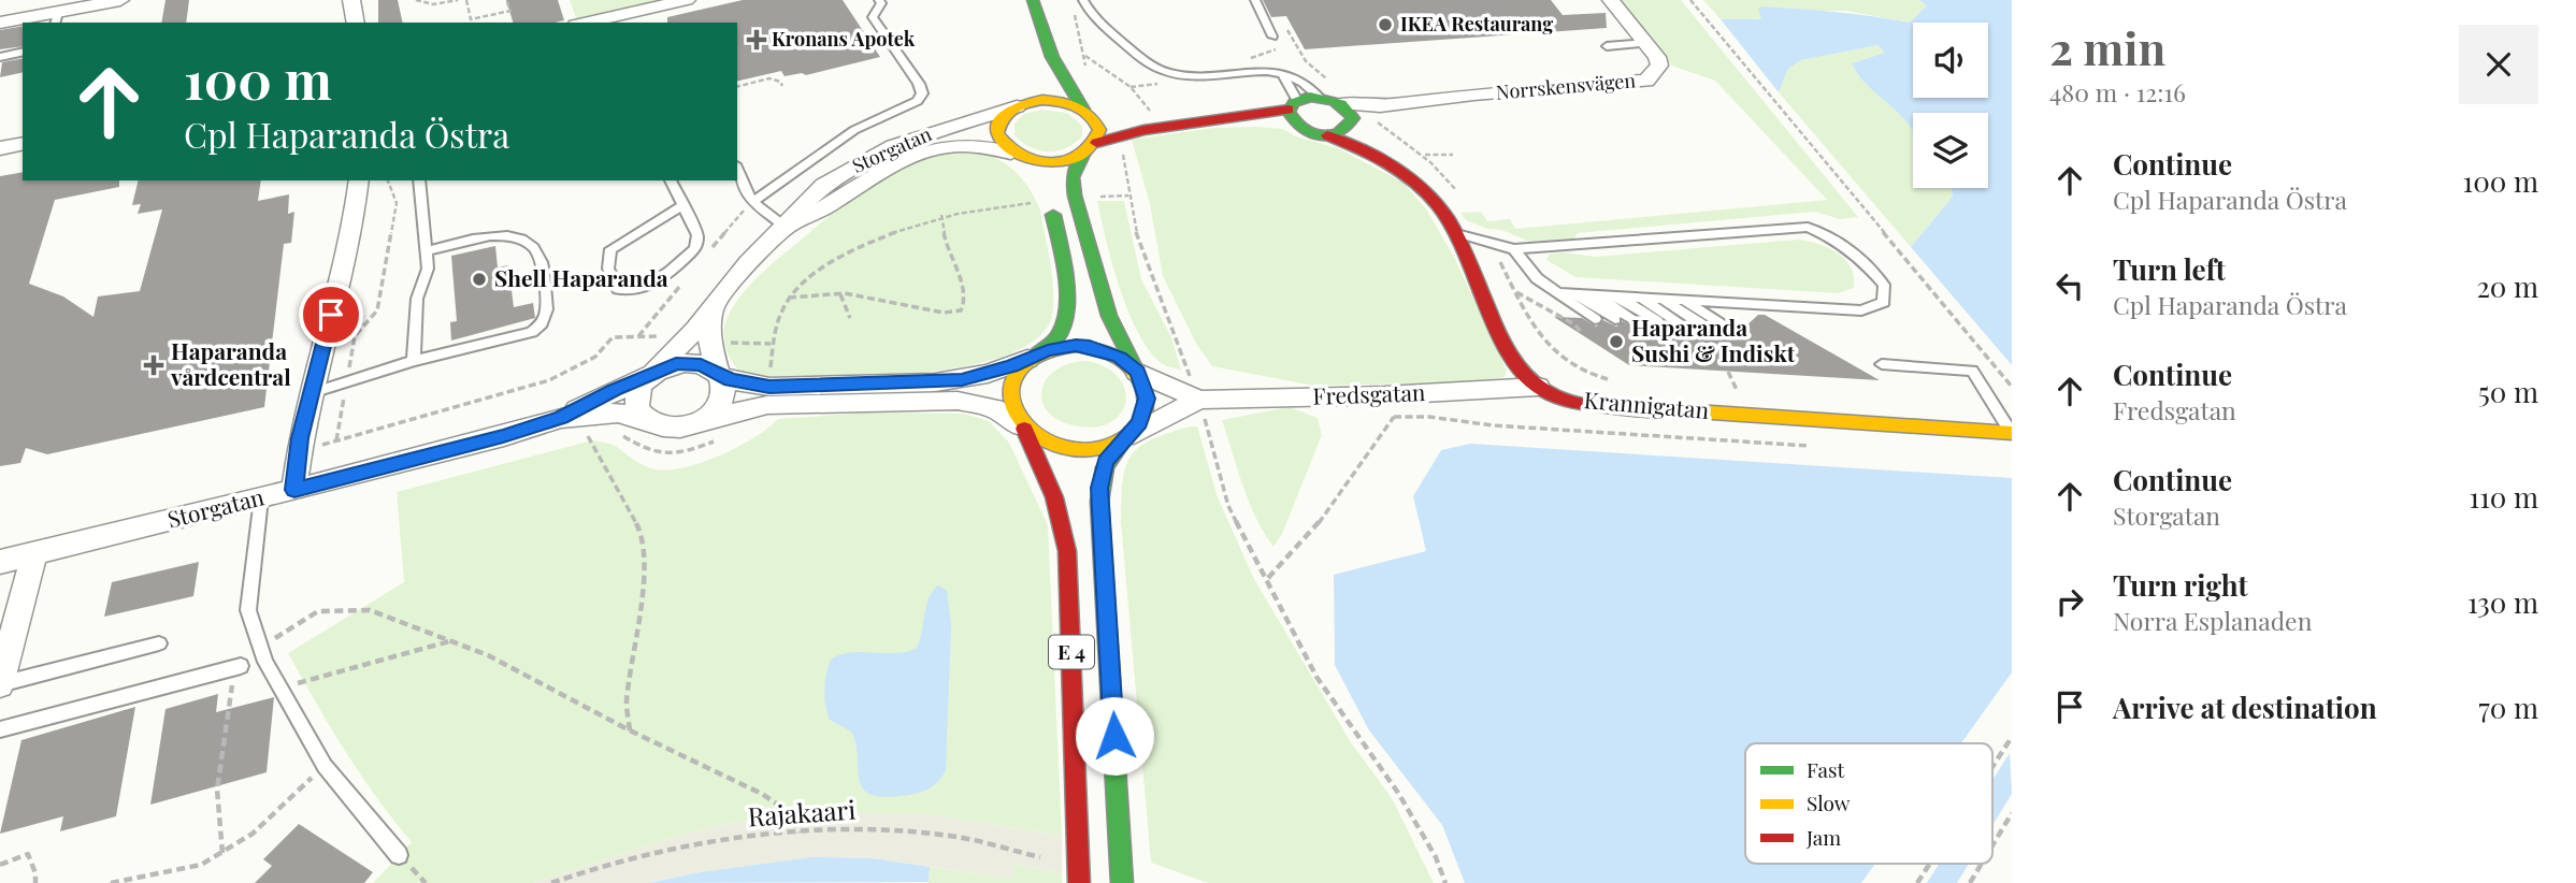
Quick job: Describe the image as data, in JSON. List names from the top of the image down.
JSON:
{
  "streets": {
    "main road": ["Krannigatan", "E 4"],
    "street": ["Norrskensvägen", "Storgatan", "Fredsgatan"],
    "path": ["Rajakaari"]
  },
  "crossings": [
    ["Storgatan", "E 4"],
    ["Fredsgatan", "Krannigatan"],
    ["Fredsgatan", "E 4"]
  ],
  "places": {
    "other": ["IKEA Restaurang", "Shell Haparanda", "Haparanda Sushi & Indiskt"],
    "health": ["Kronans Apotek", "Haparanda vårdcentral"]
  },
  "legend": ["Fast", "Slow", "Jam"],
  "page": {
    "heading": ["2 min", "480 m · 12:16"],
    "turn": ["100 m", "Cpl Haparanda Östra"],
    "list": [
      {
        "name": "Continue",
        "note": "Cpl Haparanda Östra",
        "value": "100 m"
      },
      {
        "name": "Turn left",
        "note": "Cpl Haparanda Östra",
        "value": "20 m"
      },
      {
        "name": "Continue",
        "note": "Fredsgatan",
        "value": "50 m"
      },
      {
        "name": "Continue",
        "note": "Storgatan",
        "value": "110 m"
      },
      {
        "name": "Turn right",
        "note": "Norra Esplanaden",
        "value": "130 m"
      },
      {
        "name": "Arrive at destination",
        "value": "70 m"
      }
    ]
  }
}
